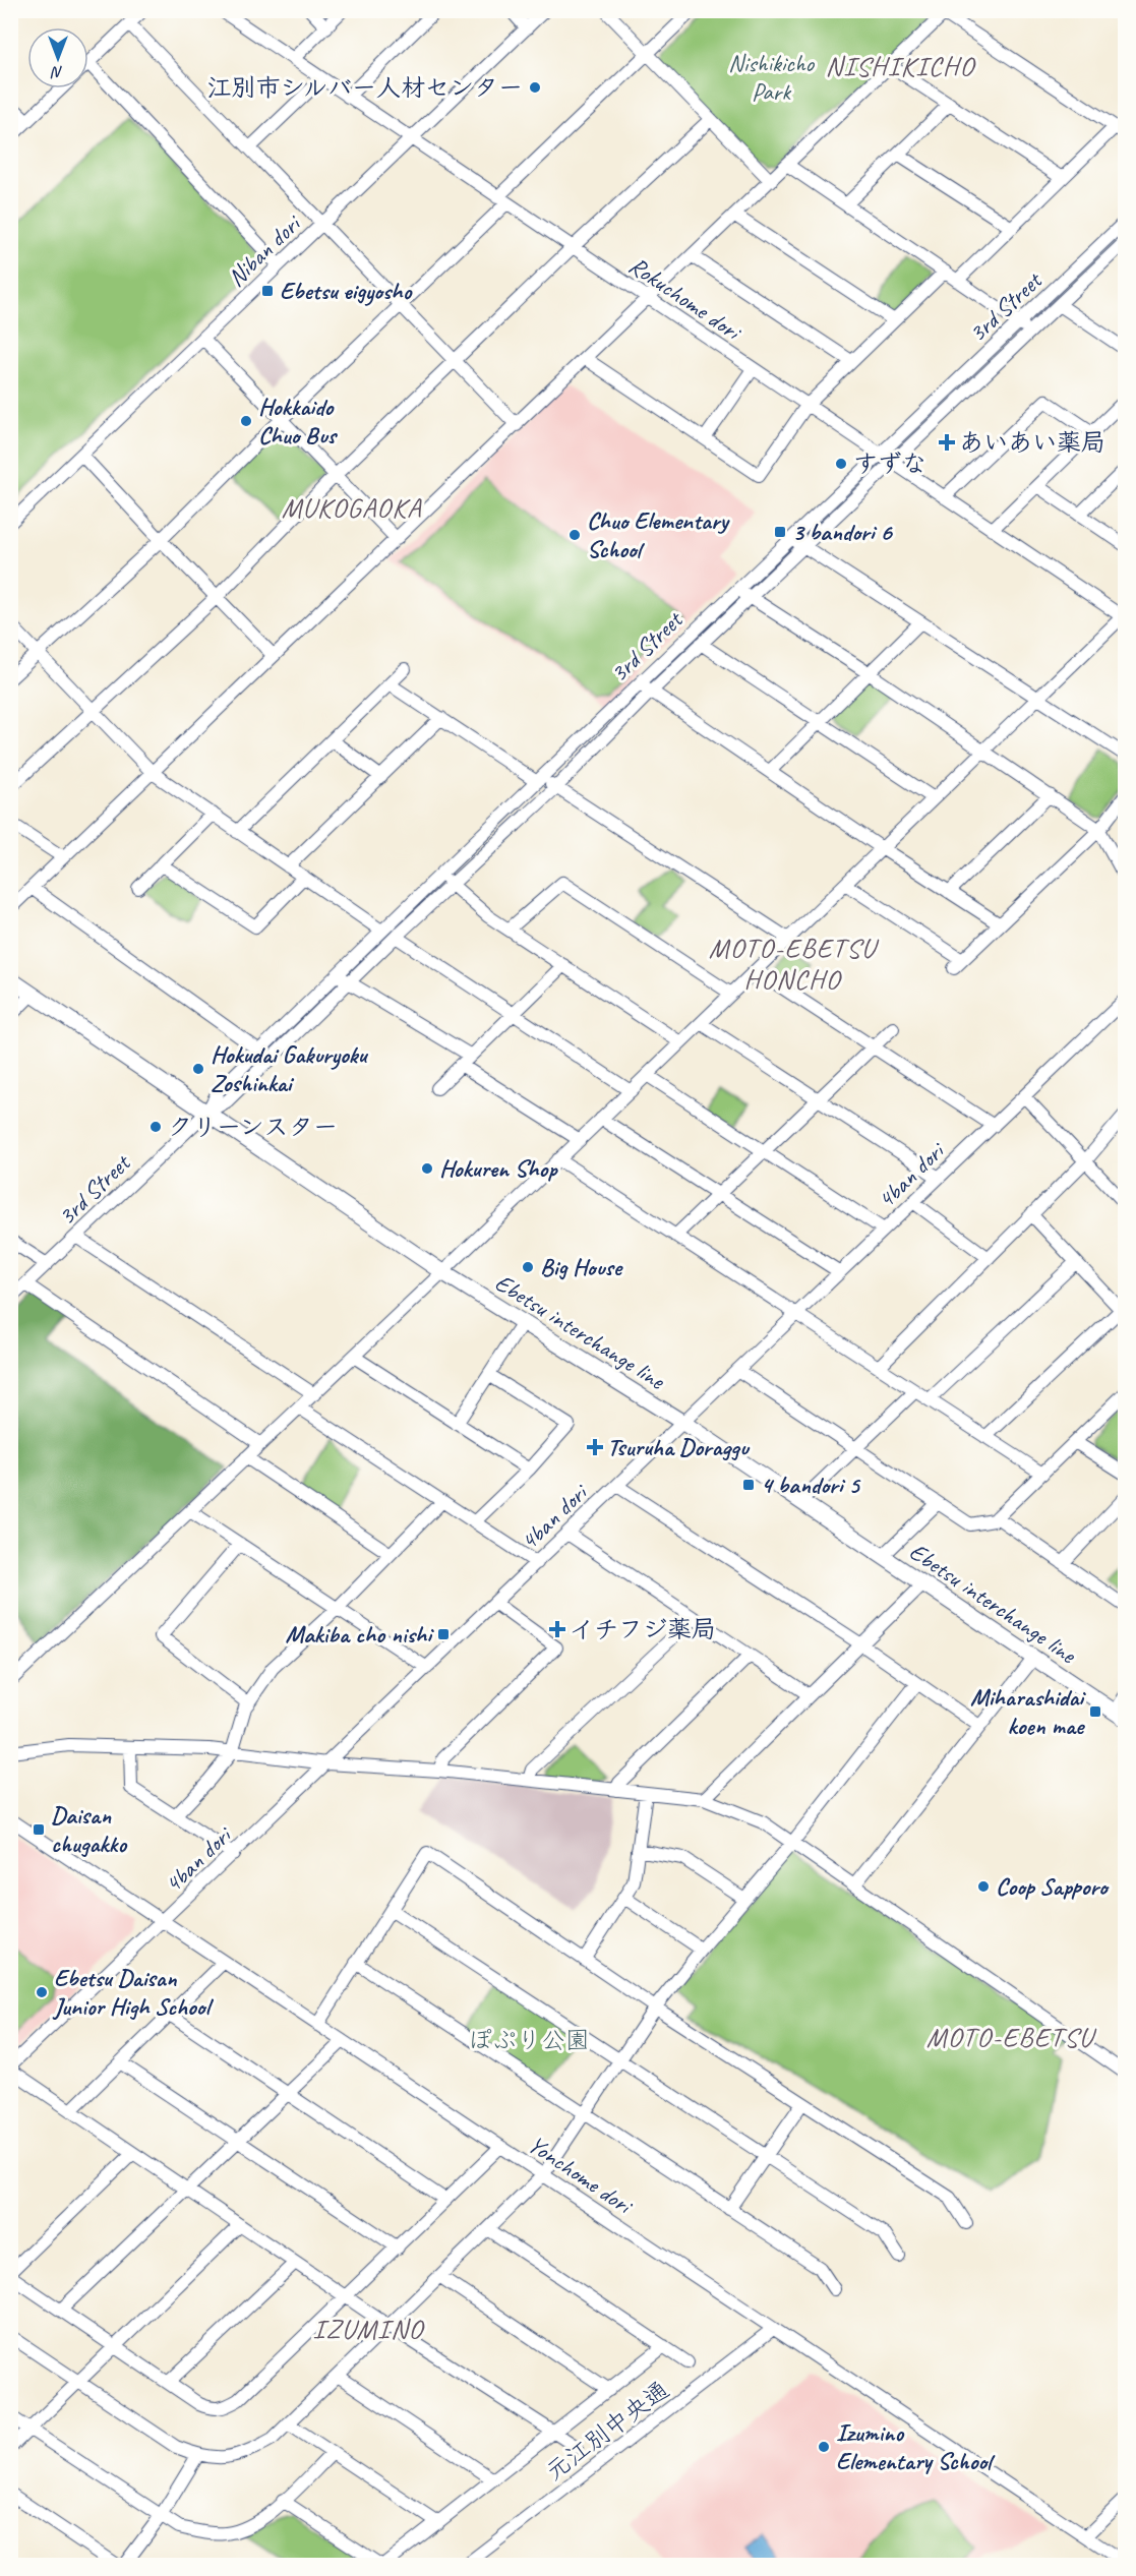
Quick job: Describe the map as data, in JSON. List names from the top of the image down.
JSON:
{
  "streets": {
    "main road": ["Ebetsu interchange line"],
    "street": [
      "Niban dori",
      "Rokuchome dori",
      "3rd Street",
      "4ban dori",
      "Yonchome dori",
      "元江別中央通"
    ]
  },
  "crossings": [
    ["Niban dori", "Rokuchome dori"],
    ["Rokuchome dori", "3rd Street"],
    ["3rd Street", "Ebetsu interchange line"],
    ["4ban dori", "Ebetsu interchange line"],
    ["4ban dori", "Yonchome dori"],
    ["Yonchome dori", "元江別中央通"]
  ],
  "districts": [
    "NISHIKICHO",
    "MUKOGAOKA",
    "MOTO-EBETSU HONCHO",
    "MOTO-EBETSU",
    "IZUMINO"
  ],
  "parks": ["Nishikicho Park", "ぽぷり公園"],
  "places": {
    "other": [
      "江別市シルバー人材センター",
      "Hokkaido Chuo Bus",
      "すずな",
      "Chuo Elementary School",
      "Hokudai Gakuryoku Zoshinkai",
      "クリーンスター",
      "Hokuren Shop",
      "Big House",
      "Coop Sapporo",
      "Ebetsu Daisan Junior High School",
      "Izumino Elementary School"
    ],
    "transit": [
      "Ebetsu eigyosho",
      "3 bandori 6",
      "4 bandori 5",
      "Makiba cho nishi",
      "Miharashidai koen mae",
      "Daisan chugakko"
    ],
    "health": ["あいあい薬局", "Tsuruha Doraggu", "イチフジ薬局"]
  },
  "north": "bottom"
}
